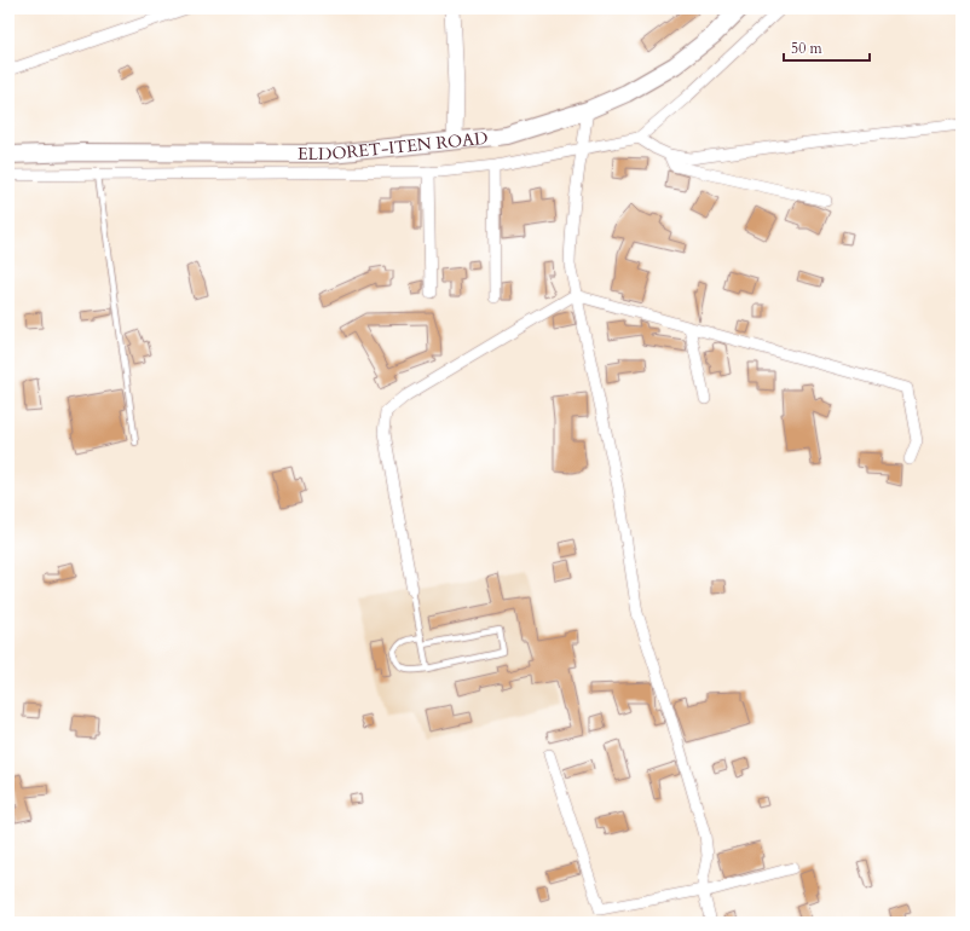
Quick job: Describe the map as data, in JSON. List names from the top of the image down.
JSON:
{
  "streets": {
    "main road": ["ELDORET-ITEN ROAD"]
  },
  "scale_bar": "50 m"
}
